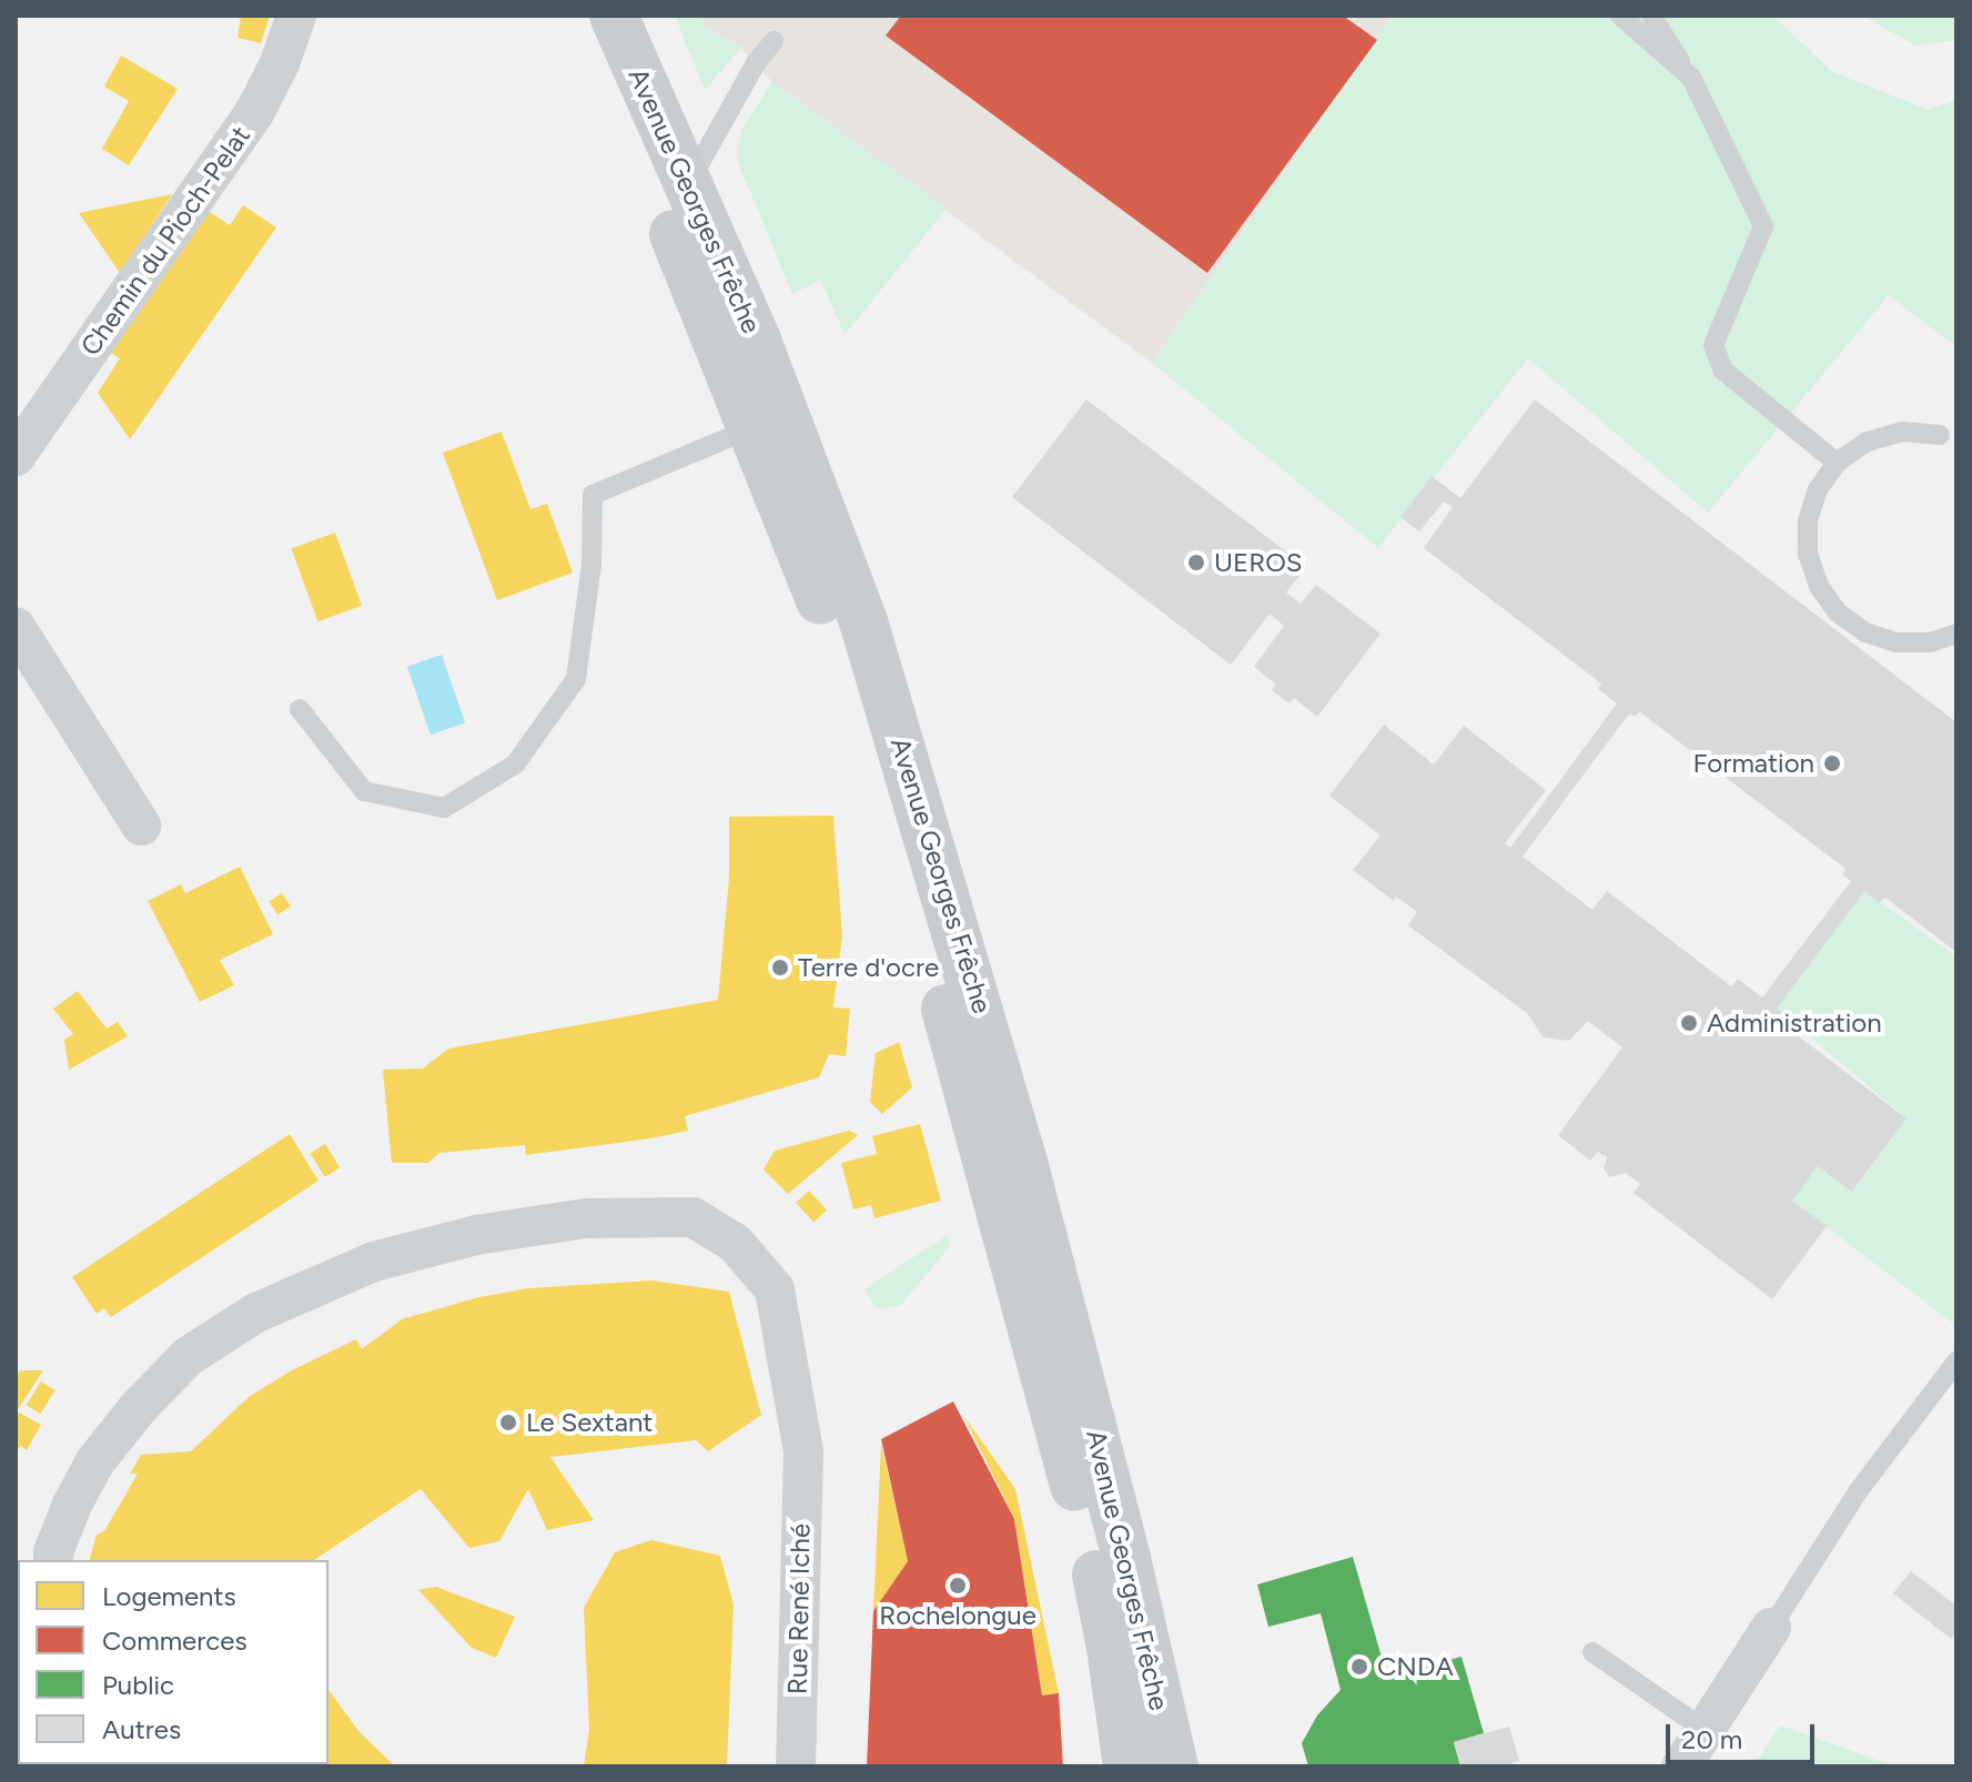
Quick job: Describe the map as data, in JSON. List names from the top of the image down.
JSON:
{
  "streets": {
    "main road": ["Avenue Georges Frêche"],
    "street": ["Chemin du Pioch-Pelat", "Rue René Iché"]
  },
  "places": [
    "UEROS",
    "Formation",
    "Terre d'ocre",
    "Administration",
    "Le Sextant",
    "Rochelongue",
    "CNDA"
  ],
  "legend": [
    "Logements",
    "Commerces",
    "Public",
    "Autres"
  ],
  "scale_bar": "20 m"
}
